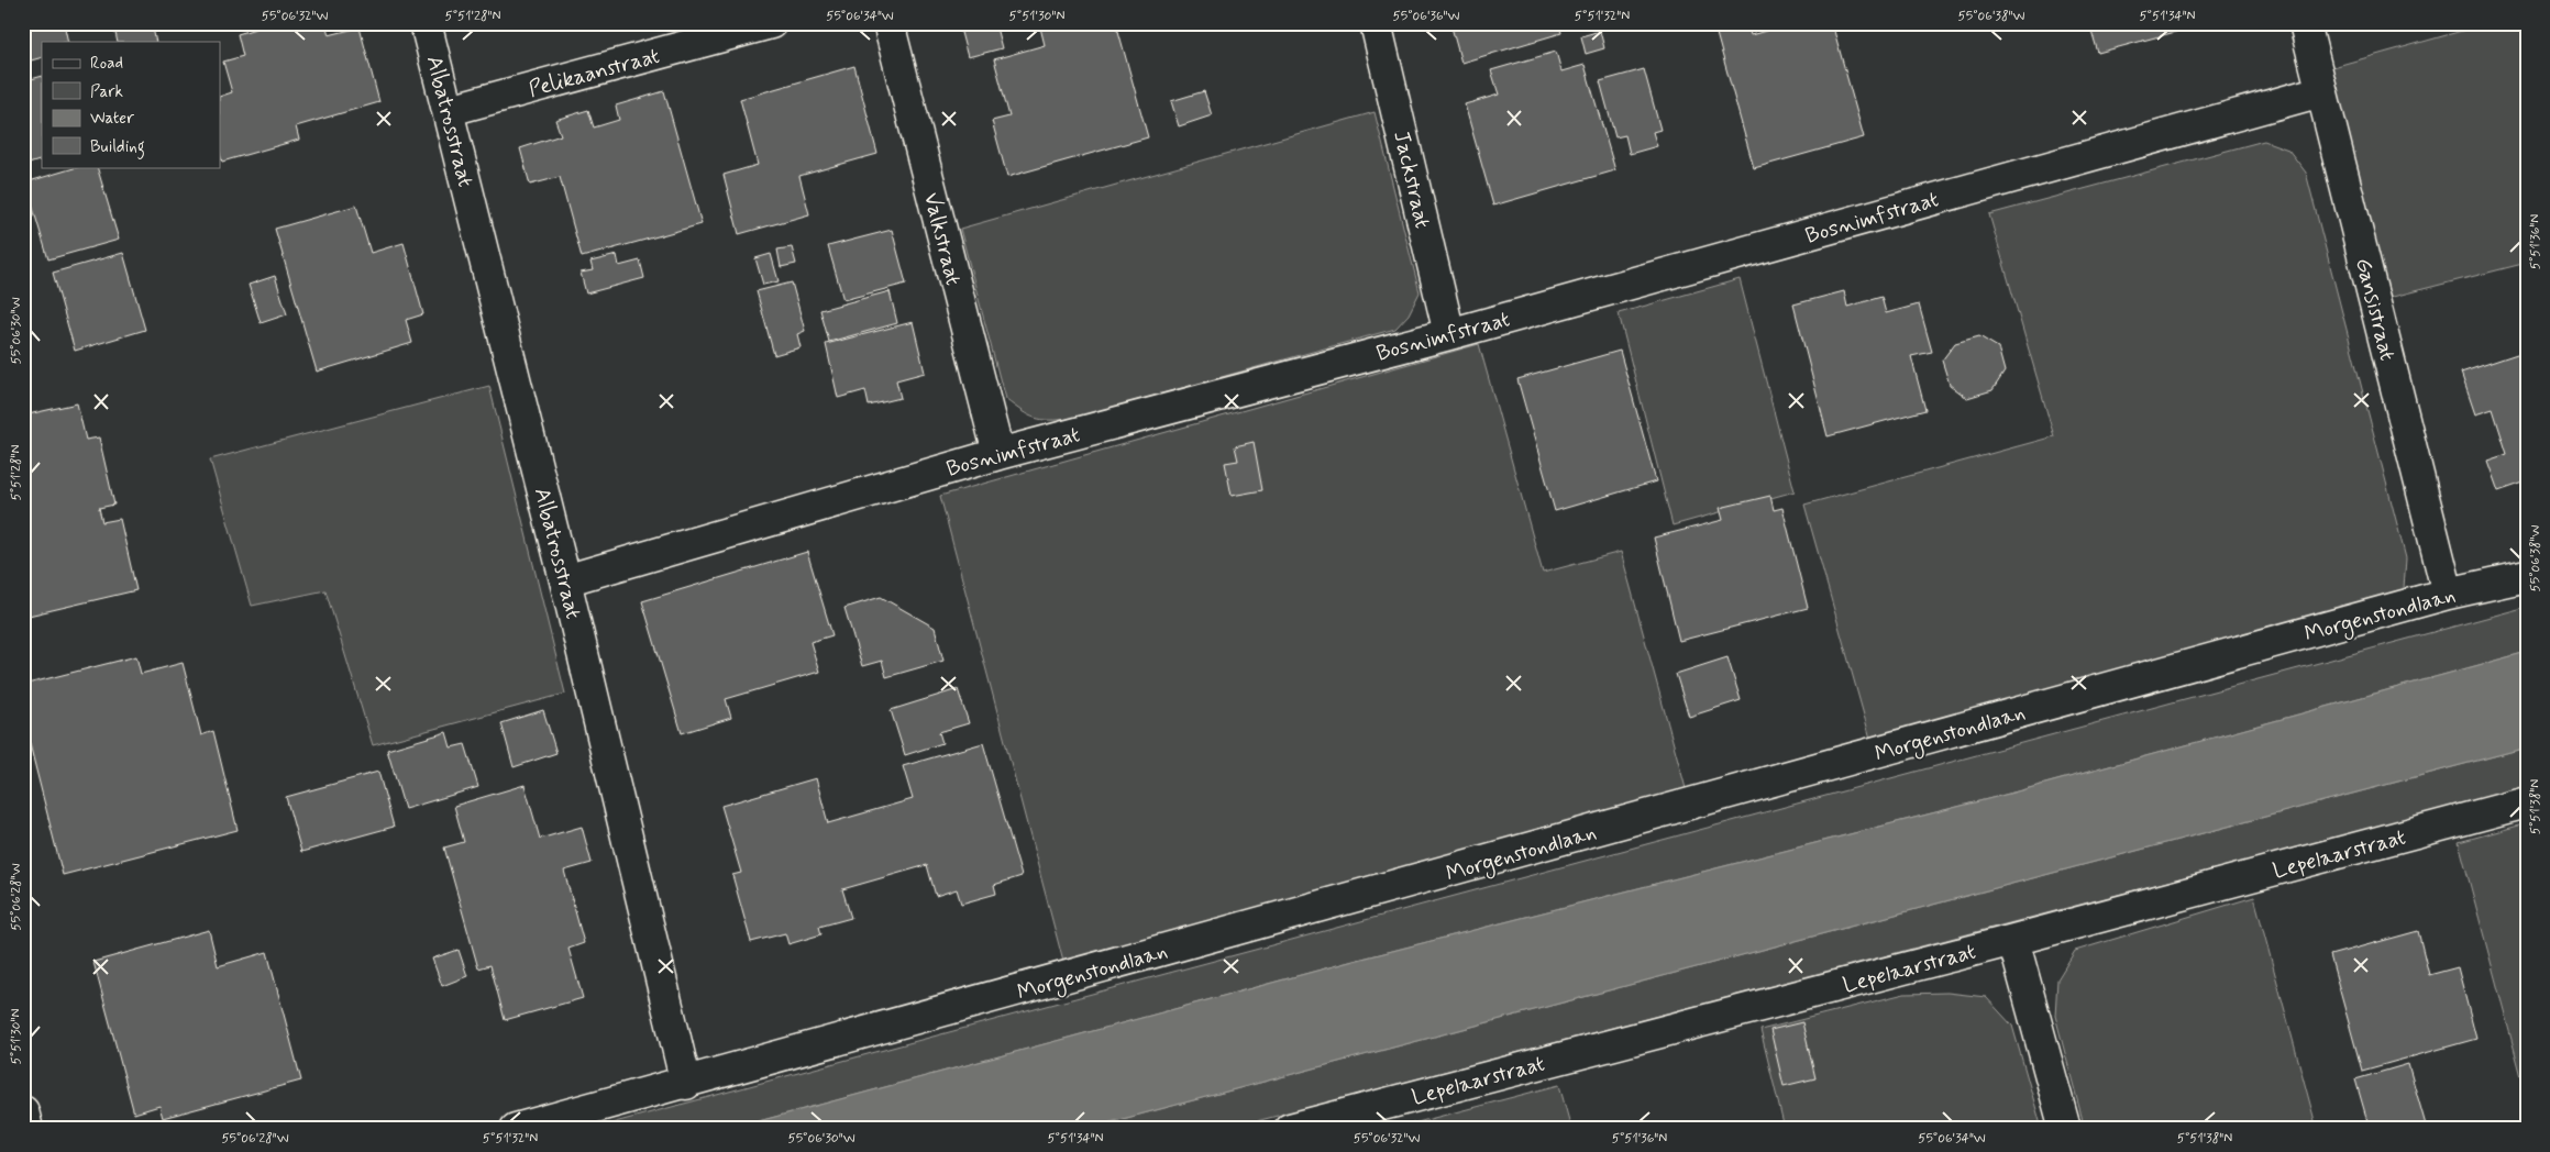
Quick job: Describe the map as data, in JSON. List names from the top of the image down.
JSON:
{
  "streets": {
    "street": [
      "Pelikaanstraat",
      "Albatrosstraat",
      "Jackstraat",
      "Bosnimfstraat",
      "Valkstraat",
      "Gansistraat",
      "Morgenstondlaan",
      "Lepelaarstraat"
    ]
  },
  "crossings": [
    ["Pelikaanstraat", "Albatrosstraat"],
    ["Albatrosstraat", "Bosnimfstraat"],
    ["Albatrosstraat", "Morgenstondlaan"],
    ["Jackstraat", "Bosnimfstraat"],
    ["Bosnimfstraat", "Valkstraat"],
    ["Bosnimfstraat", "Gansistraat"],
    ["Gansistraat", "Morgenstondlaan"]
  ],
  "legend": [
    "Road",
    "Park",
    "Water",
    "Building"
  ],
  "coordinates": [
    "55°06'32\"W",
    "5°51'28\"N",
    "55°06'34\"W",
    "5°51'30\"N",
    "55°06'36\"W",
    "5°51'32\"N",
    "55°06'38\"W",
    "5°51'34\"N",
    "5°51'36\"N",
    "55°06'30\"W",
    "5°51'38\"N",
    "55°06'28\"W"
  ]
}
